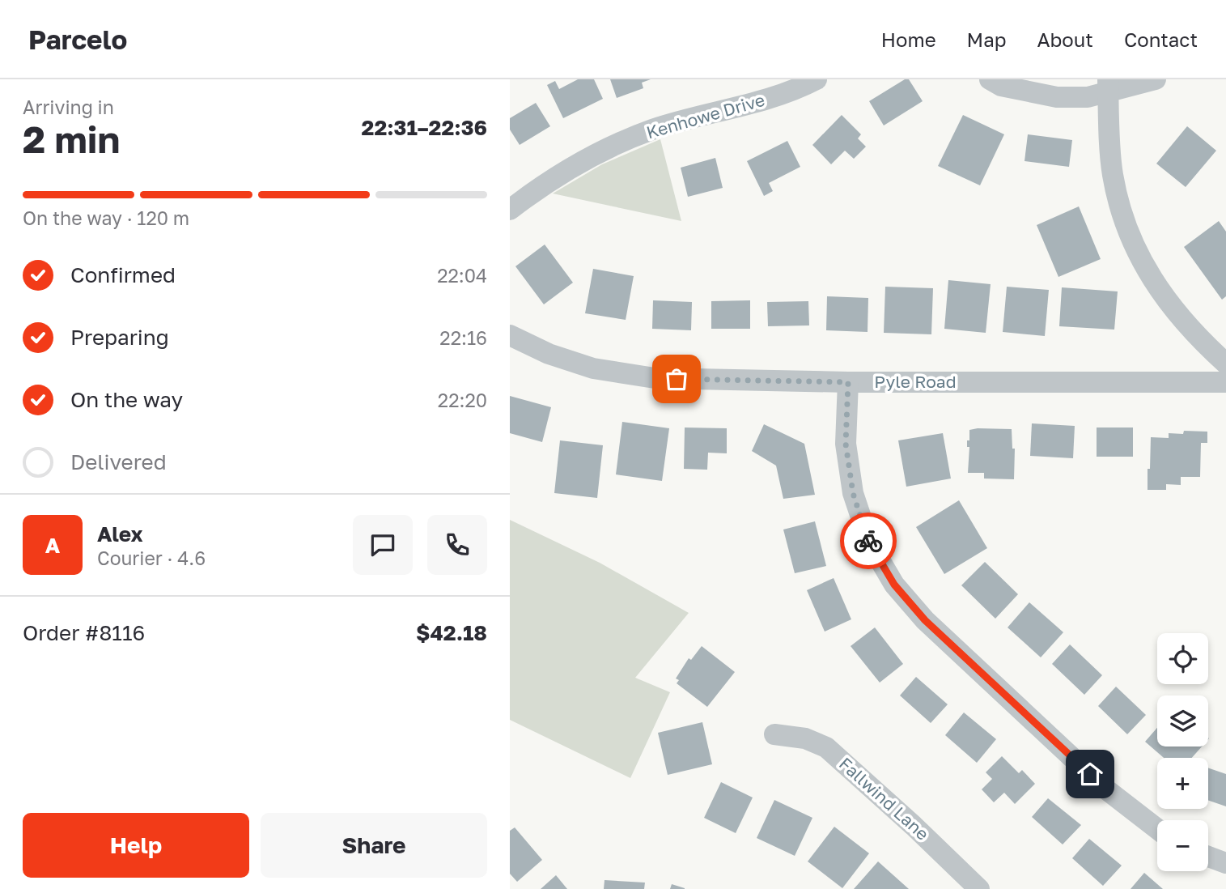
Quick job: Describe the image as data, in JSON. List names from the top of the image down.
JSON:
{
  "streets": {
    "street": ["Kenhowe Drive", "Pyle Road", "Fallwind Lane"]
  },
  "page": {
    "header": "Parcelo",
    "nav": [
      "Home",
      "Map",
      "About",
      "Contact"
    ],
    "heading": ["2 min", "Arriving in", "22:31–22:36"],
    "panel": [
      "Alex",
      "Courier · 4.6",
      "Order #8116",
      "$42.18"
    ],
    "bar": "On the way · 120 m",
    "list": [
      ["Confirmed", "22:04"],
      ["Preparing", "22:16"],
      ["On the way", "22:20"],
      "Delivered"
    ],
    "round": "A",
    "map_buttons": ["+", "−"],
    "buttons": ["Help", "Share"]
  }
}
